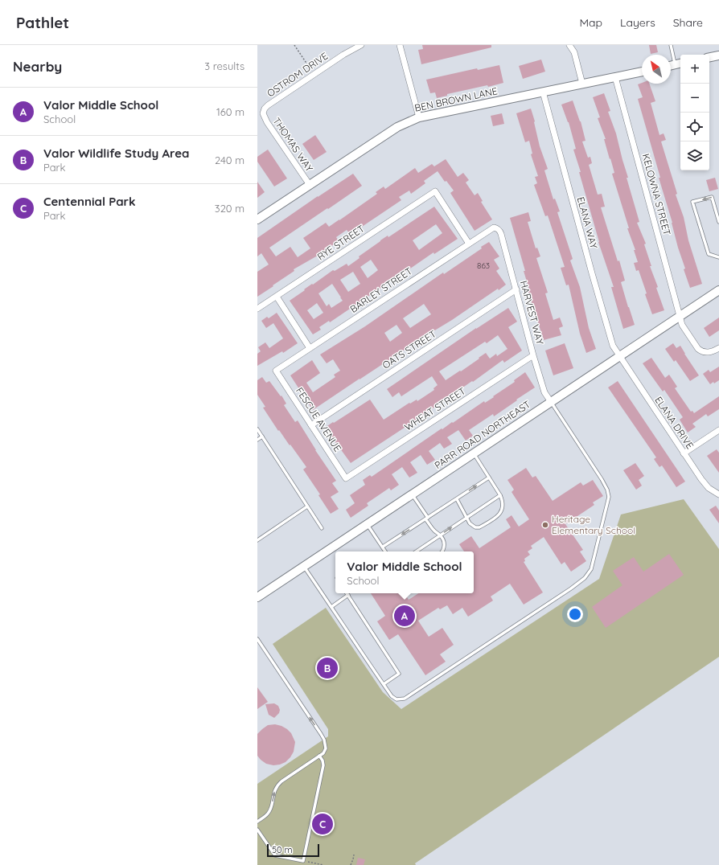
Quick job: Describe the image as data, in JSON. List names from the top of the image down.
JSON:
{
  "streets": {
    "main road": ["BEN BROWN LANE", "PARR ROAD NORTHEAST"],
    "street": [
      "OSTROM DRIVE",
      "THOMAS WAY",
      "KELOWNA STREET",
      "ELANA WAY",
      "RYE STREET",
      "BARLEY STREET",
      "HARVEST WAY",
      "OATS STREET",
      "WHEAT STREET",
      "FESCUE AVENUE",
      "ELANA DRIVE"
    ]
  },
  "crossings": [
    ["OSTROM DRIVE", "THOMAS WAY"],
    ["BEN BROWN LANE", "THOMAS WAY"],
    ["BEN BROWN LANE", "KELOWNA STREET"],
    ["BEN BROWN LANE", "ELANA WAY"],
    ["KELOWNA STREET", "PARR ROAD NORTHEAST"],
    ["ELANA WAY", "ELANA DRIVE"],
    ["ELANA WAY", "PARR ROAD NORTHEAST"],
    ["RYE STREET", "BARLEY STREET"],
    ["BARLEY STREET", "HARVEST WAY"],
    ["BARLEY STREET", "FESCUE AVENUE"],
    ["HARVEST WAY", "OATS STREET"],
    ["HARVEST WAY", "WHEAT STREET"],
    ["HARVEST WAY", "PARR ROAD NORTHEAST"],
    ["OATS STREET", "FESCUE AVENUE"],
    ["WHEAT STREET", "FESCUE AVENUE"],
    ["ELANA DRIVE", "PARR ROAD NORTHEAST"]
  ],
  "places": ["Heritage Elementary School"],
  "house_numbers": ["863"],
  "scale_bar": "50 m",
  "north": "top left",
  "page": {
    "header": "Pathlet",
    "nav": ["Map", "Layers", "Share"],
    "heading": ["Nearby", "3 results"],
    "map_buttons": ["+", "−"],
    "list": [
      {
        "mark": "A",
        "name": "Valor Middle School",
        "note": "School",
        "value": "160 m"
      },
      {
        "mark": "B",
        "name": "Valor Wildlife Study Area",
        "note": "Park",
        "value": "240 m"
      },
      {
        "mark": "C",
        "name": "Centennial Park",
        "note": "Park",
        "value": "320 m"
      }
    ],
    "popup": ["Valor Middle School", "School"],
    "pins": ["A", "B", "C"],
    "scale": "50 m"
  }
}
